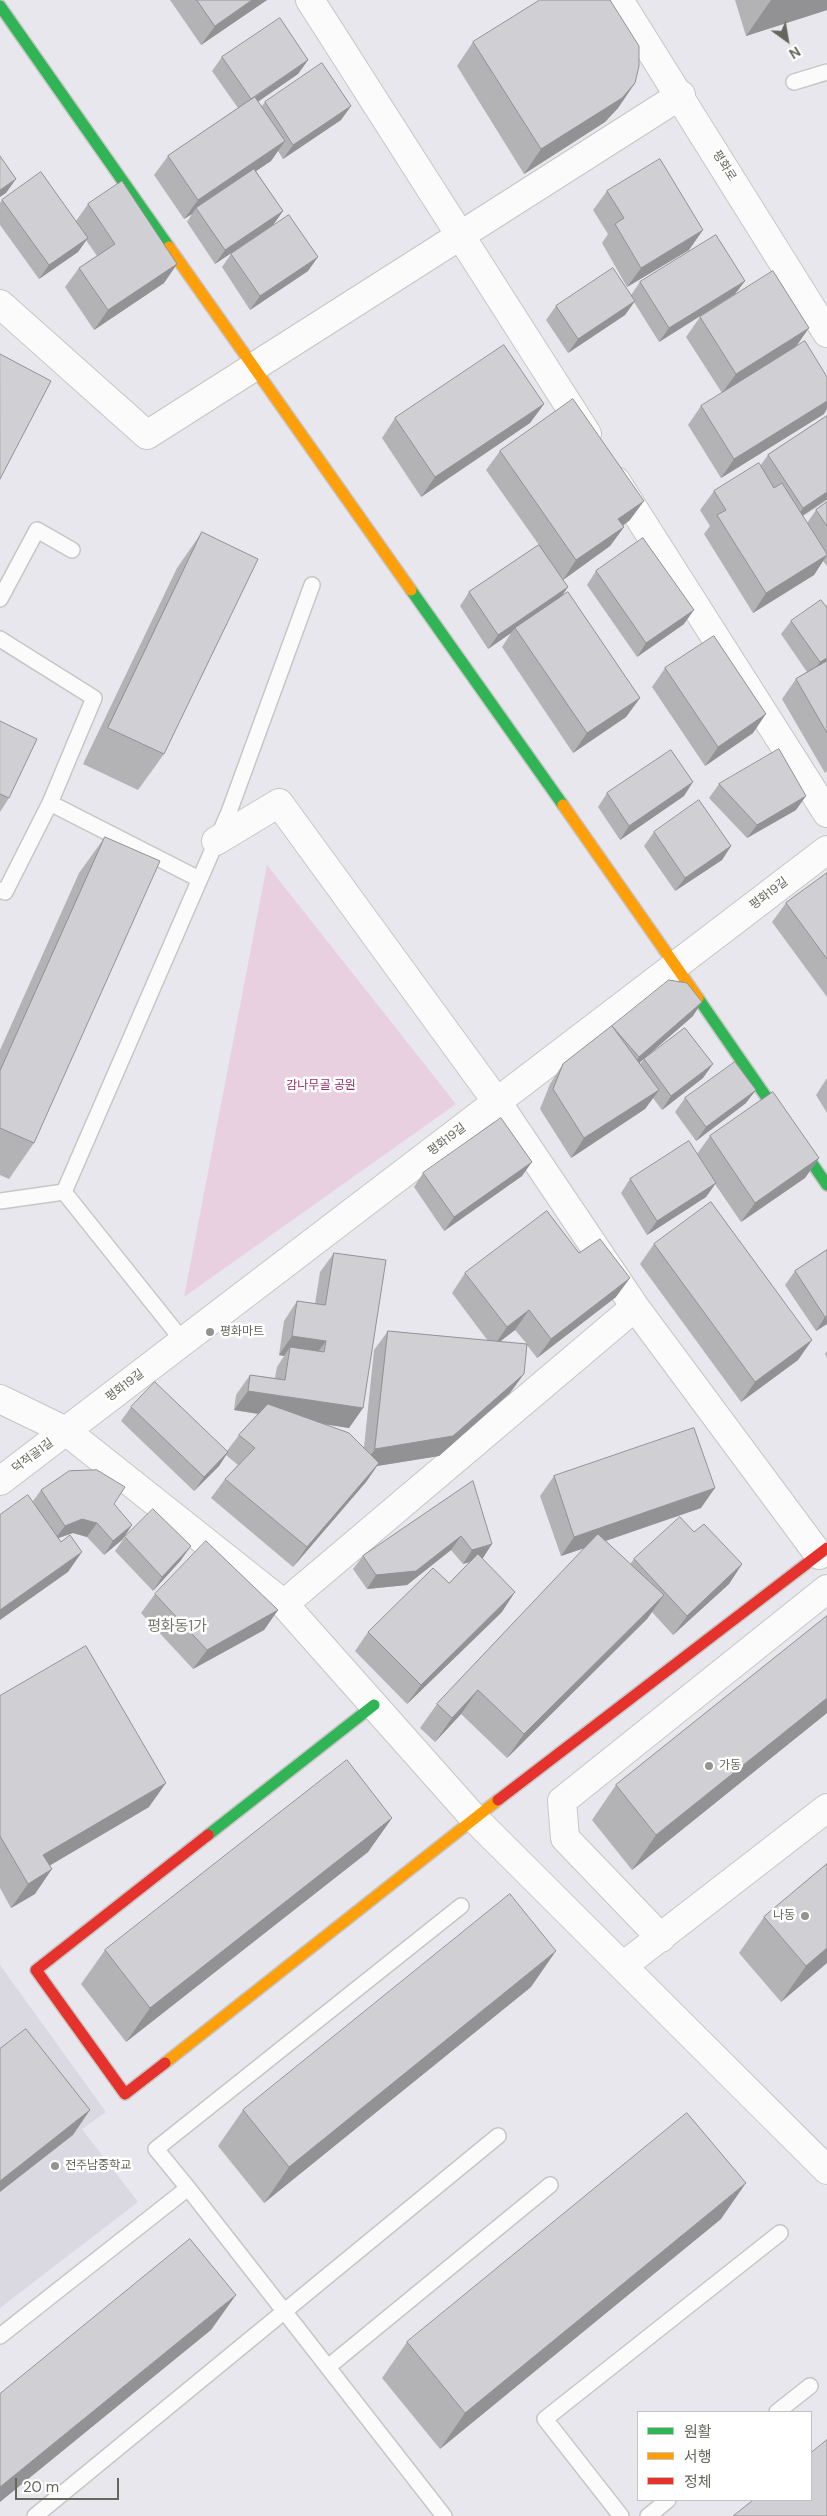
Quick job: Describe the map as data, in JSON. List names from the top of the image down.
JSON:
{
  "streets": {
    "street": ["평화로", "평화19길", "덕적골1길"]
  },
  "crossings": [
    ["평화19길", "덕적골1길"]
  ],
  "districts": ["평화동1가"],
  "parks": ["감나무골 공원"],
  "places": [
    "평화마트",
    "가동",
    "나동",
    "전주남중학교"
  ],
  "legend": ["원활", "서행", "정체"],
  "scale_bar": "20 m",
  "north": "bottom right"
}
